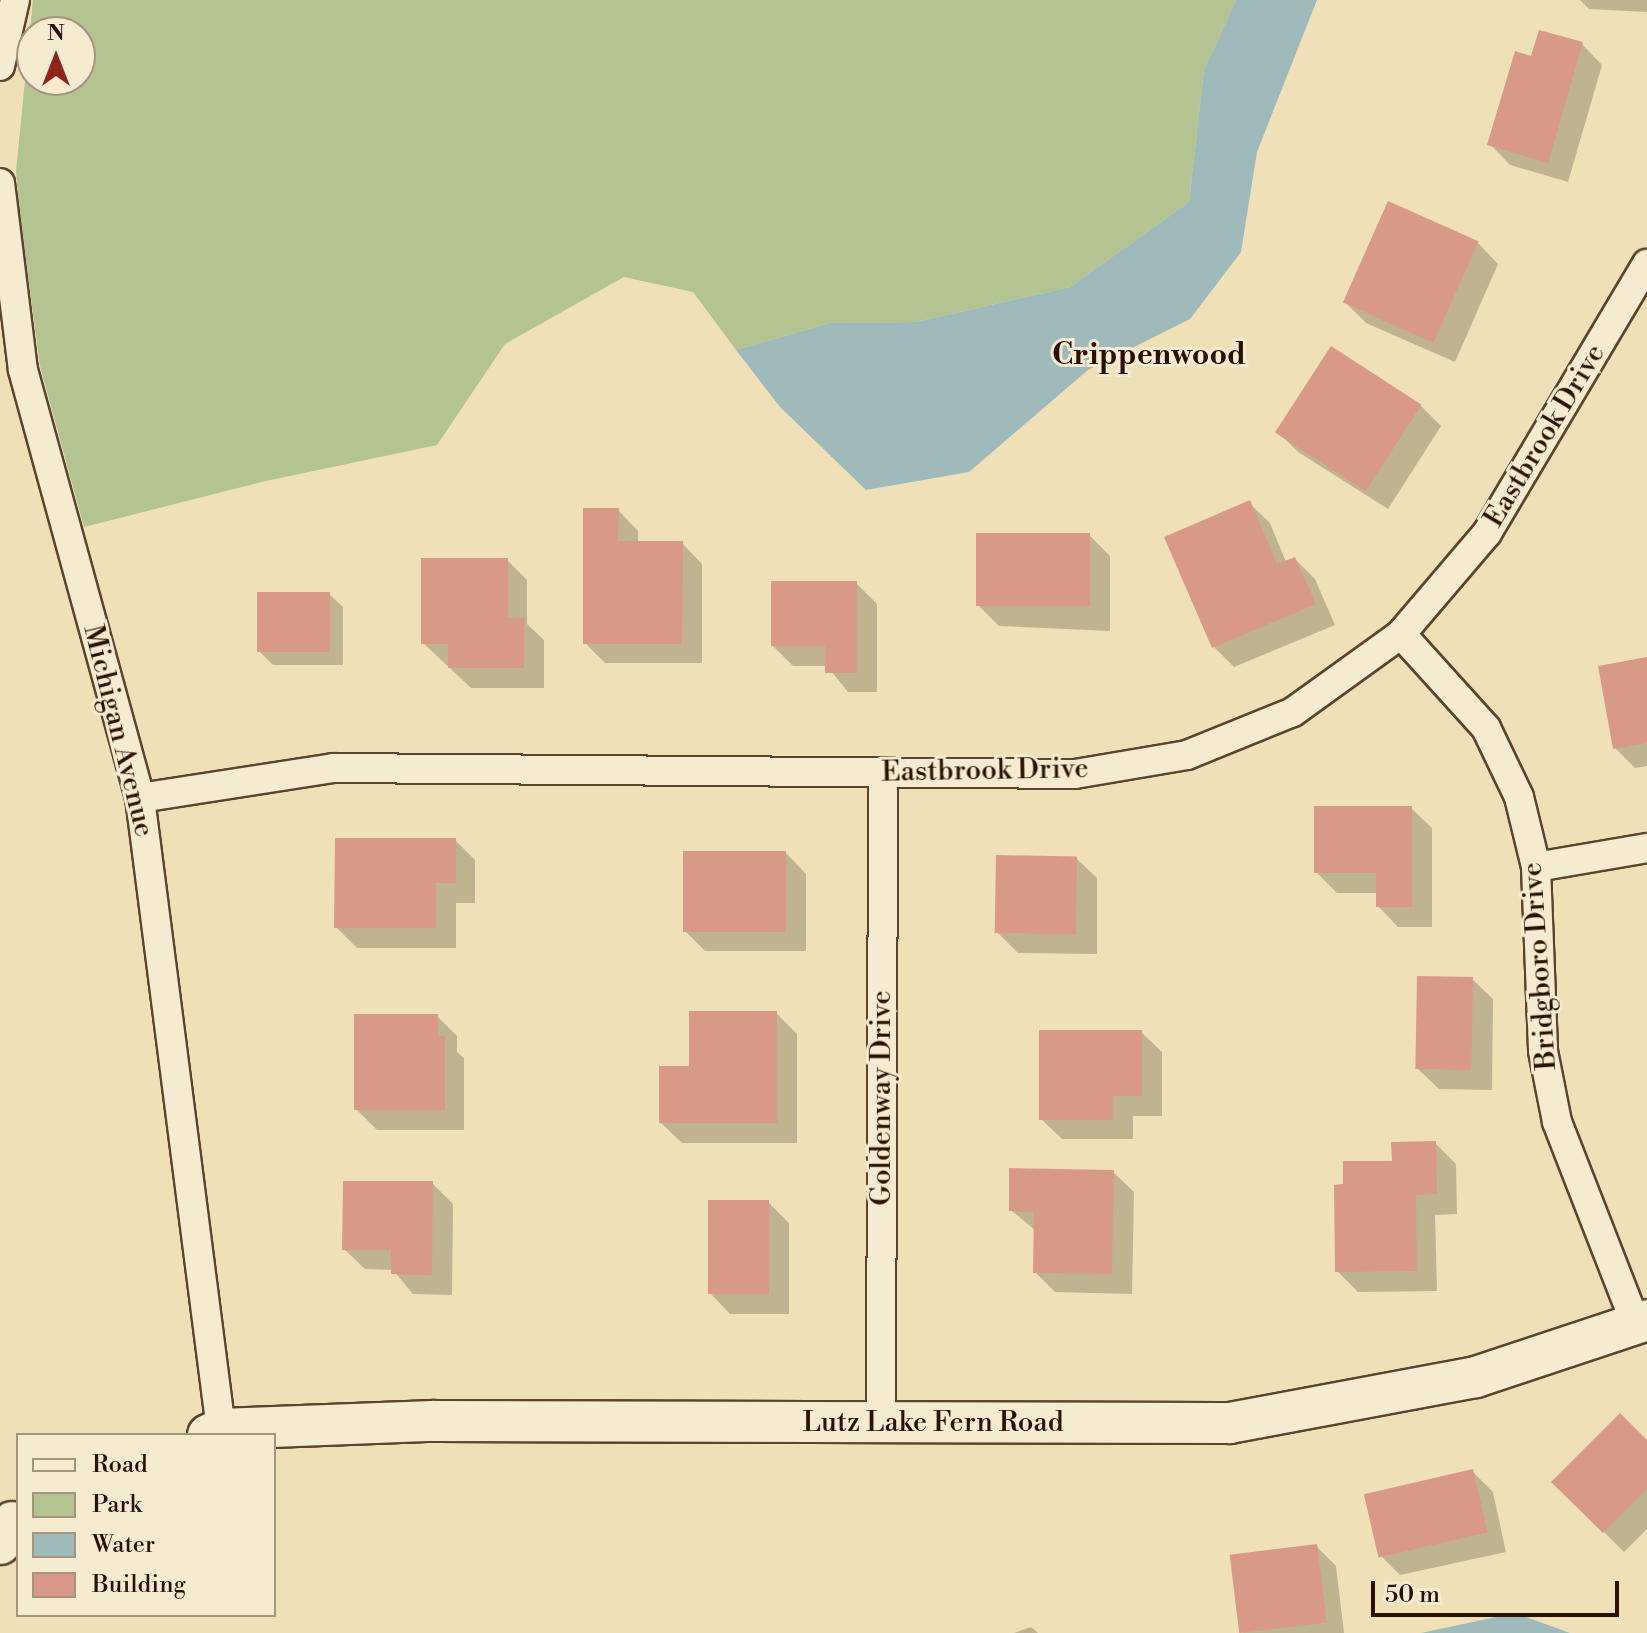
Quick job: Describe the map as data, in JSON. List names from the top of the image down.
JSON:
{
  "streets": {
    "main road": ["Lutz Lake Fern Road"],
    "street": [
      "Eastbrook Drive",
      "Michigan Avenue",
      "Bridgboro Drive",
      "Goldenway Drive"
    ]
  },
  "crossings": [
    ["Eastbrook Drive", "Michigan Avenue"],
    ["Eastbrook Drive", "Bridgboro Drive"],
    ["Eastbrook Drive", "Goldenway Drive"],
    ["Michigan Avenue", "Lutz Lake Fern Road"],
    ["Bridgboro Drive", "Lutz Lake Fern Road"],
    ["Goldenway Drive", "Lutz Lake Fern Road"]
  ],
  "districts": ["Crippenwood"],
  "legend": [
    "Road",
    "Park",
    "Water",
    "Building"
  ],
  "scale_bar": "50 m",
  "north": "top"
}
